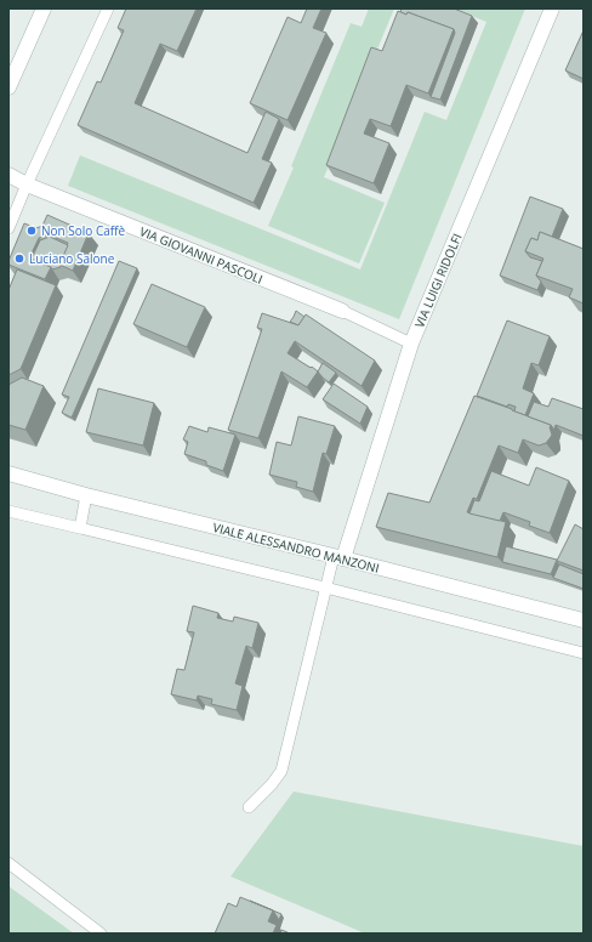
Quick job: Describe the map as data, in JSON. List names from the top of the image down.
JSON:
{
  "streets": {
    "street": ["VIA GIOVANNI PASCOLI", "VIA LUIGI RIDOLFI", "VIALE ALESSANDRO MANZONI"]
  },
  "crossings": [
    ["VIA LUIGI RIDOLFI", "VIALE ALESSANDRO MANZONI"]
  ],
  "places": ["Non Solo Caffè", "Luciano Salone"]
}
